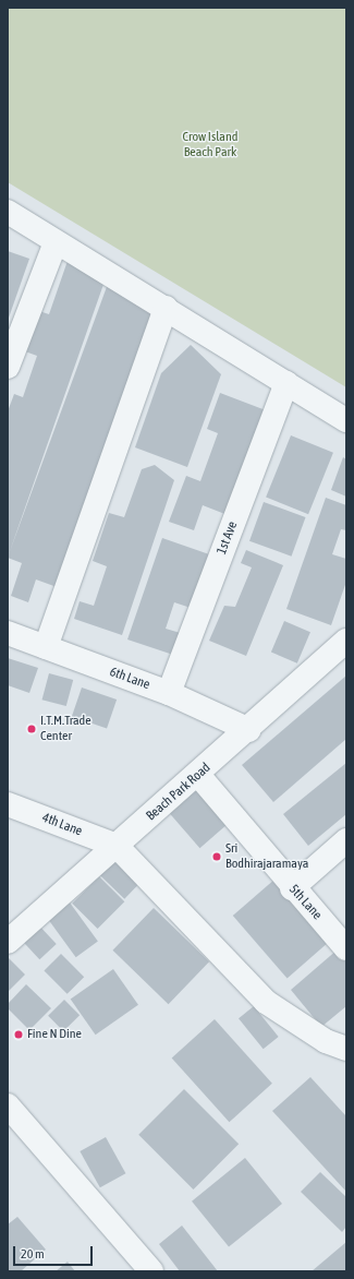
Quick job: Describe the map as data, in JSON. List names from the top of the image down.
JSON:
{
  "streets": {
    "street": [
      "1st Ave",
      "6th Lane",
      "Beach Park Road",
      "4th Lane",
      "5th Lane"
    ]
  },
  "crossings": [
    ["1st Ave", "6th Lane"],
    ["6th Lane", "Beach Park Road"],
    ["Beach Park Road", "4th Lane"],
    ["Beach Park Road", "5th Lane"]
  ],
  "parks": ["Crow Island Beach Park"],
  "places": ["I.T.M.Trade Center", "Sri Bodhirajaramaya", "Fine N Dine"],
  "scale_bar": "20 m"
}
